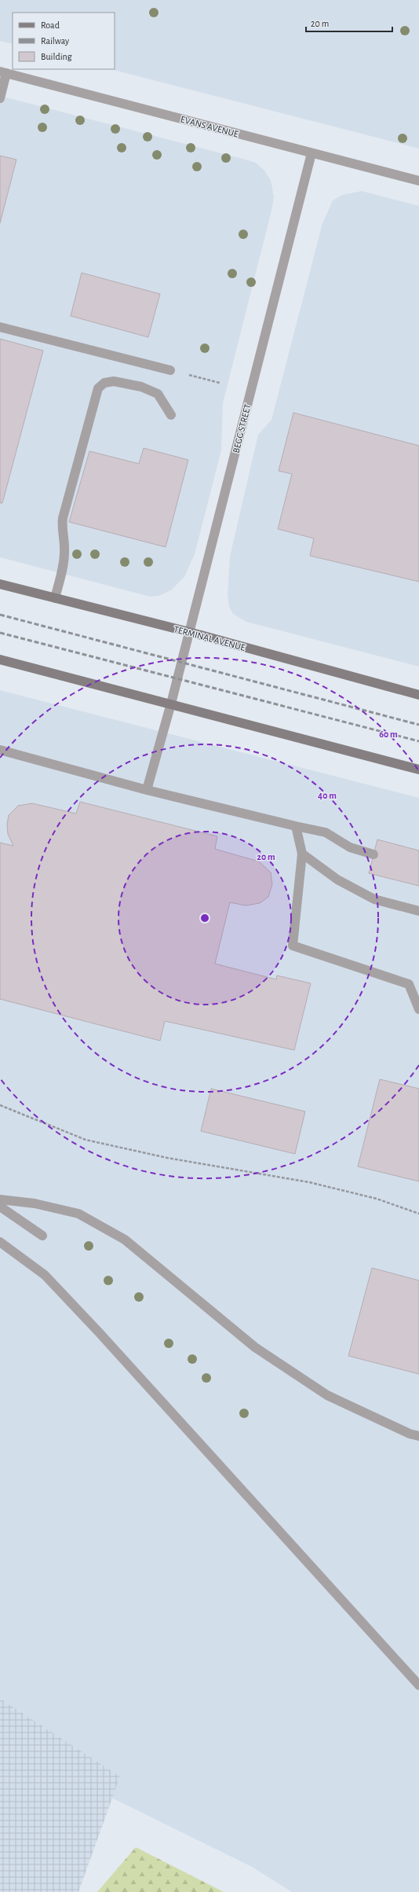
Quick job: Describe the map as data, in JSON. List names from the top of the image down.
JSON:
{
  "streets": {
    "main road": ["TERMINAL AVENUE"],
    "street": ["EVANS AVENUE", "BEGG STREET"]
  },
  "crossings": [
    ["EVANS AVENUE", "BEGG STREET"],
    ["BEGG STREET", "TERMINAL AVENUE"]
  ],
  "legend": ["Road", "Railway", "Building"],
  "scale_bar": "20 m",
  "rings": ["60 m", "40 m", "20 m"]
}
